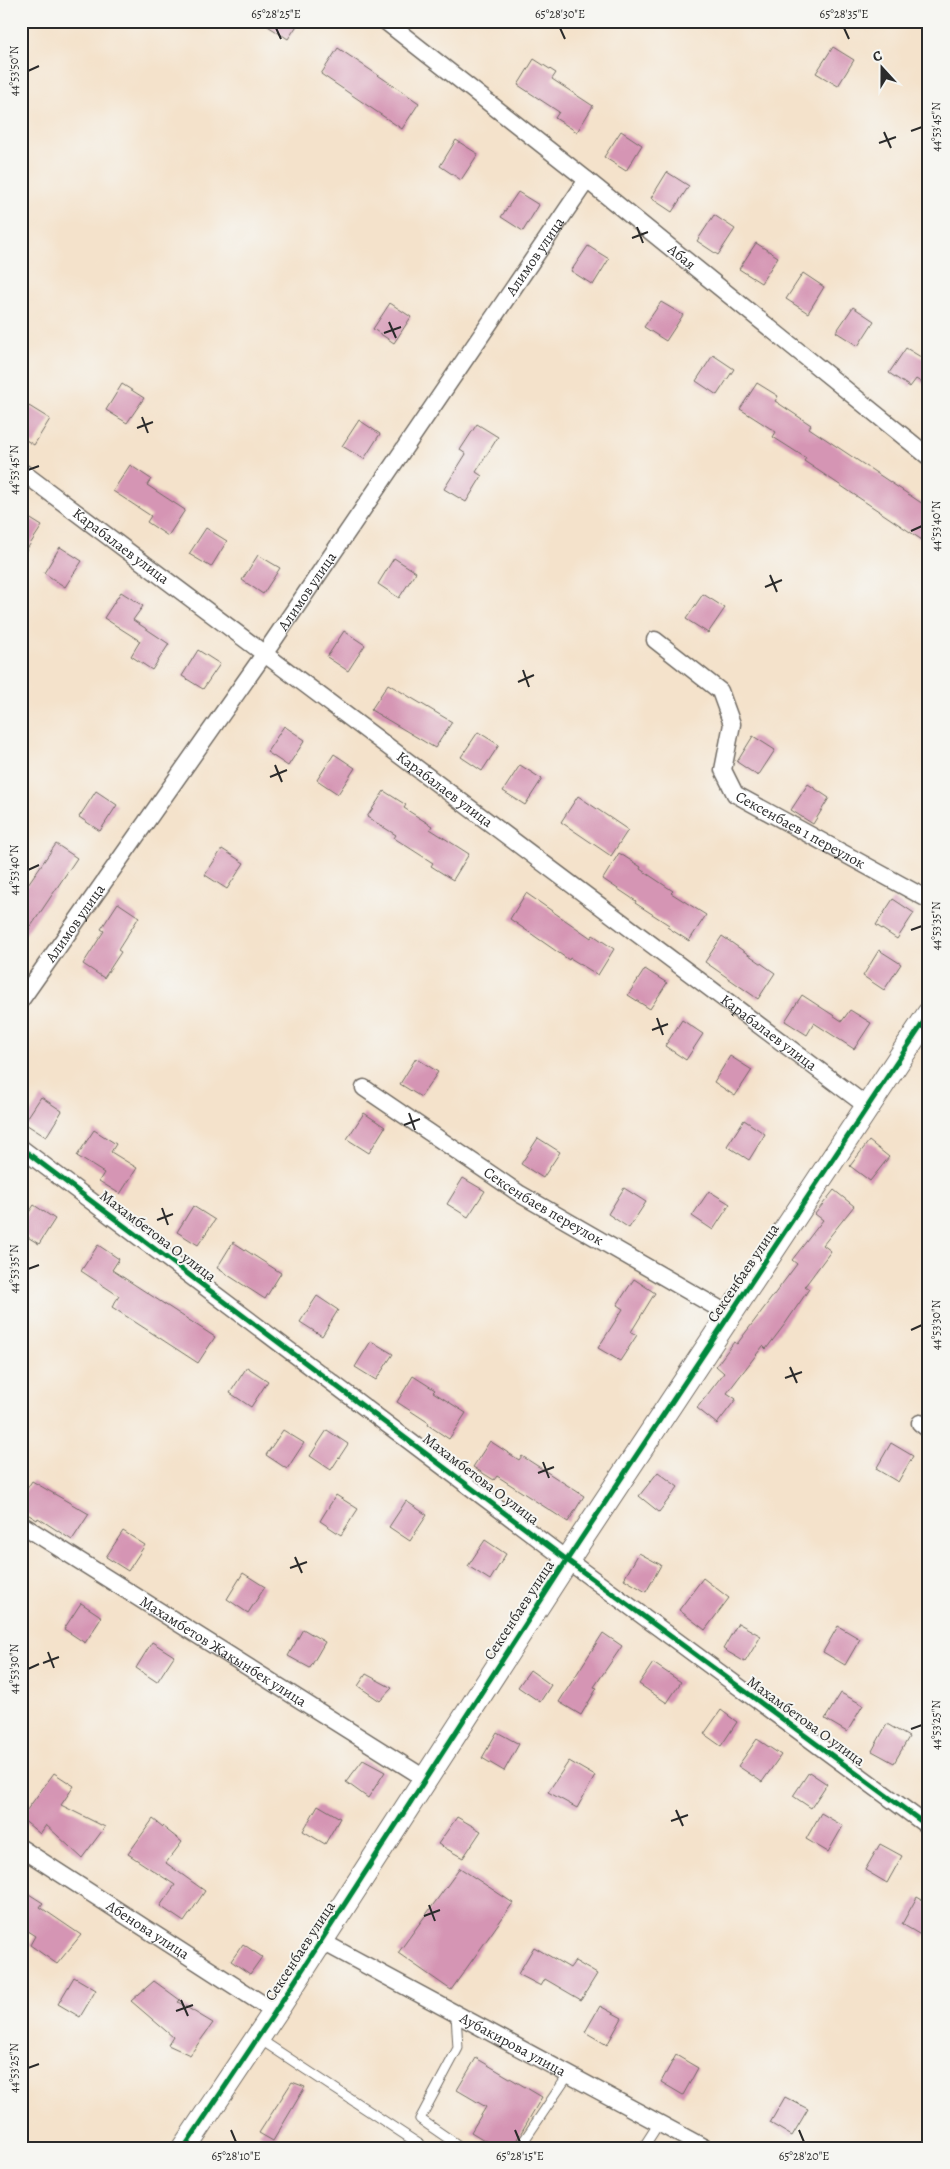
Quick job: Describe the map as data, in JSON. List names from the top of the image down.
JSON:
{
  "streets": {
    "street": [
      "Алимов улица",
      "Абая",
      "Карабалаев улица",
      "Сексенбаев 1 переулок",
      "Сексенбаев переулок",
      "Махамбетова О улица",
      "Сексенбаев улица",
      "Махамбетов Жакынбек улица",
      "Абенова улица",
      "Аубакирова улица"
    ]
  },
  "crossings": [
    ["Алимов улица", "Абая"],
    ["Алимов улица", "Карабалаев улица"],
    ["Карабалаев улица", "Сексенбаев улица"],
    ["Сексенбаев переулок", "Сексенбаев улица"],
    ["Махамбетова О улица", "Сексенбаев улица"],
    ["Сексенбаев улица", "Махамбетов Жакынбек улица"],
    ["Сексенбаев улица", "Абенова улица"],
    ["Сексенбаев улица", "Аубакирова улица"]
  ],
  "north": "top",
  "coordinates": [
    "65°28'25\"E",
    "65°28'30\"E",
    "65°28'35\"E",
    "44°53'50\"N",
    "44°53'45\"N",
    "44°53'40\"N",
    "44°53'35\"N",
    "44°53'30\"N",
    "44°53'25\"N",
    "65°28'10\"E",
    "65°28'15\"E",
    "65°28'20\"E"
  ]
}
